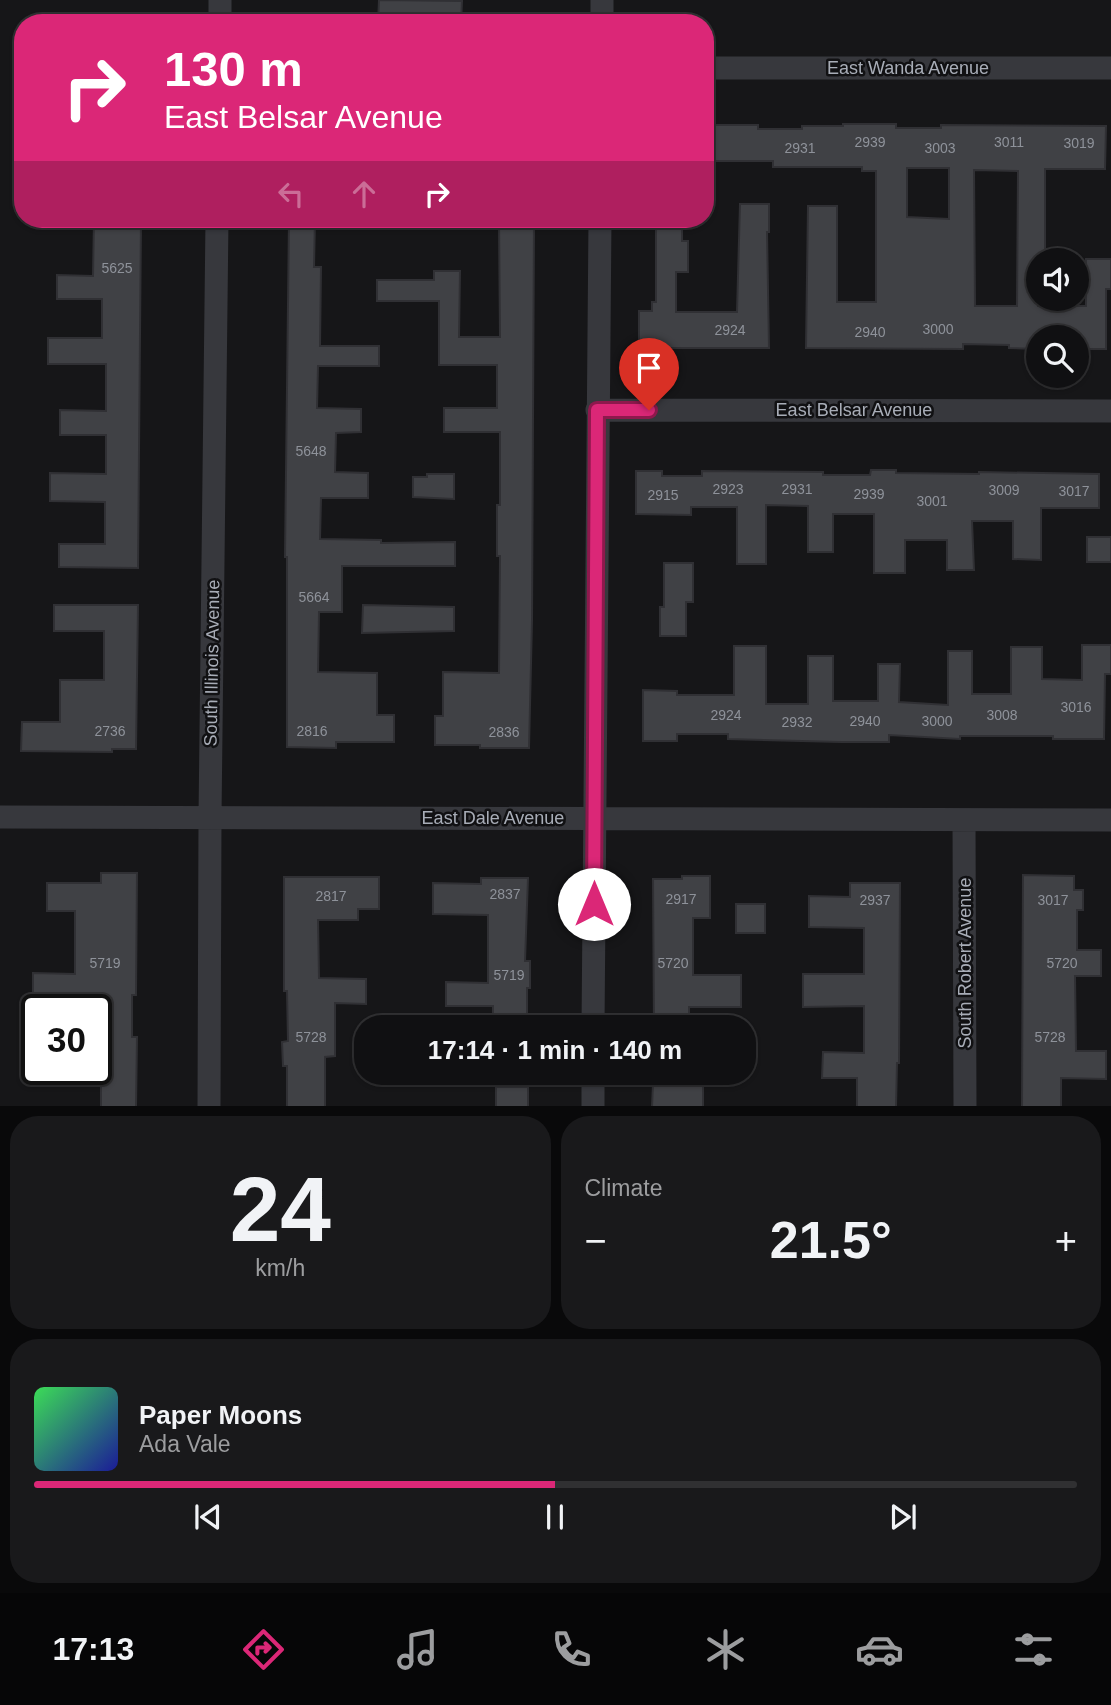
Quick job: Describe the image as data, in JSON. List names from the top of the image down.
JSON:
{
  "streets": {
    "street": [
      "East Wanda Avenue",
      "East Belsar Avenue",
      "South Illinois Avenue",
      "East Dale Avenue",
      "South Robert Avenue"
    ]
  },
  "crossings": [
    ["South Illinois Avenue", "East Dale Avenue"],
    ["East Dale Avenue", "South Robert Avenue"]
  ],
  "house_numbers": [
    "2939",
    "3011",
    "3019",
    "2931",
    "3003",
    "5625",
    "3000",
    "2924",
    "2940",
    "5648",
    "2923",
    "2931",
    "3009",
    "3017",
    "2939",
    "2915",
    "3001",
    "5664",
    "3016",
    "2924",
    "3008",
    "2940",
    "3000",
    "2932",
    "2736",
    "2816",
    "2836",
    "2837",
    "2817",
    "2917",
    "2937",
    "3017",
    "5719",
    "5720",
    "5720",
    "5719",
    "5728",
    "5728"
  ],
  "page": {
    "turn": ["130 m", "East Belsar Avenue"],
    "limit": "30",
    "trip": "17:14 · 1 min · 140 m",
    "tile": [
      ["24", "km/h"],
      "Climate"
    ],
    "heat": ["−", "21.5°", "+"],
    "song": ["Paper Moons", "Ada Vale"],
    "tabs": "17:13"
  }
}
